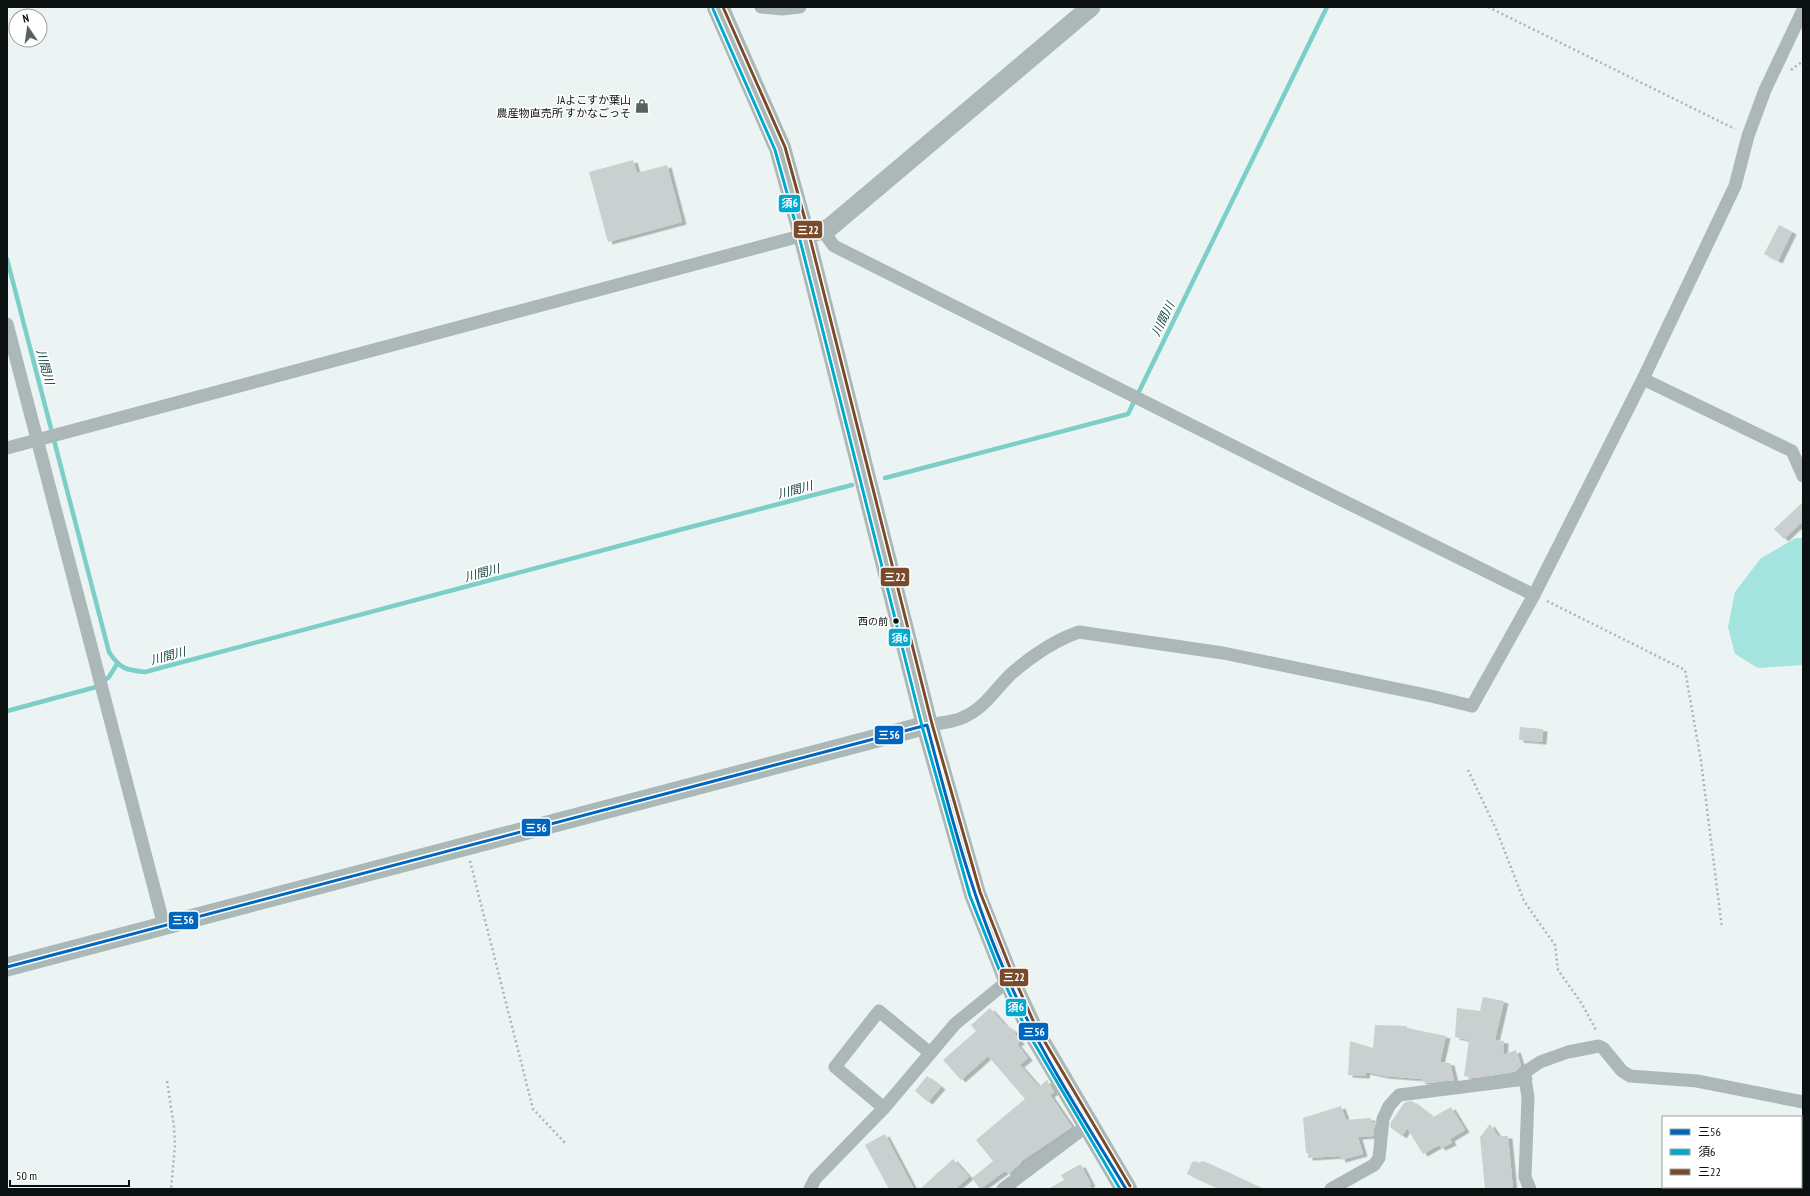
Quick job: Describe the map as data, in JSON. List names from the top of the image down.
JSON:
{
  "water": ["川間川"],
  "places": {
    "shop": ["JAよこすか葉山 農産物直売所 すかなごっそ"],
    "other": ["西の前"]
  },
  "lines": ["transit line 三22", "transit line 須6", "transit line 三56"],
  "legend": ["三56", "須6", "三22"],
  "scale_bar": "50 m",
  "north": "top"
}
